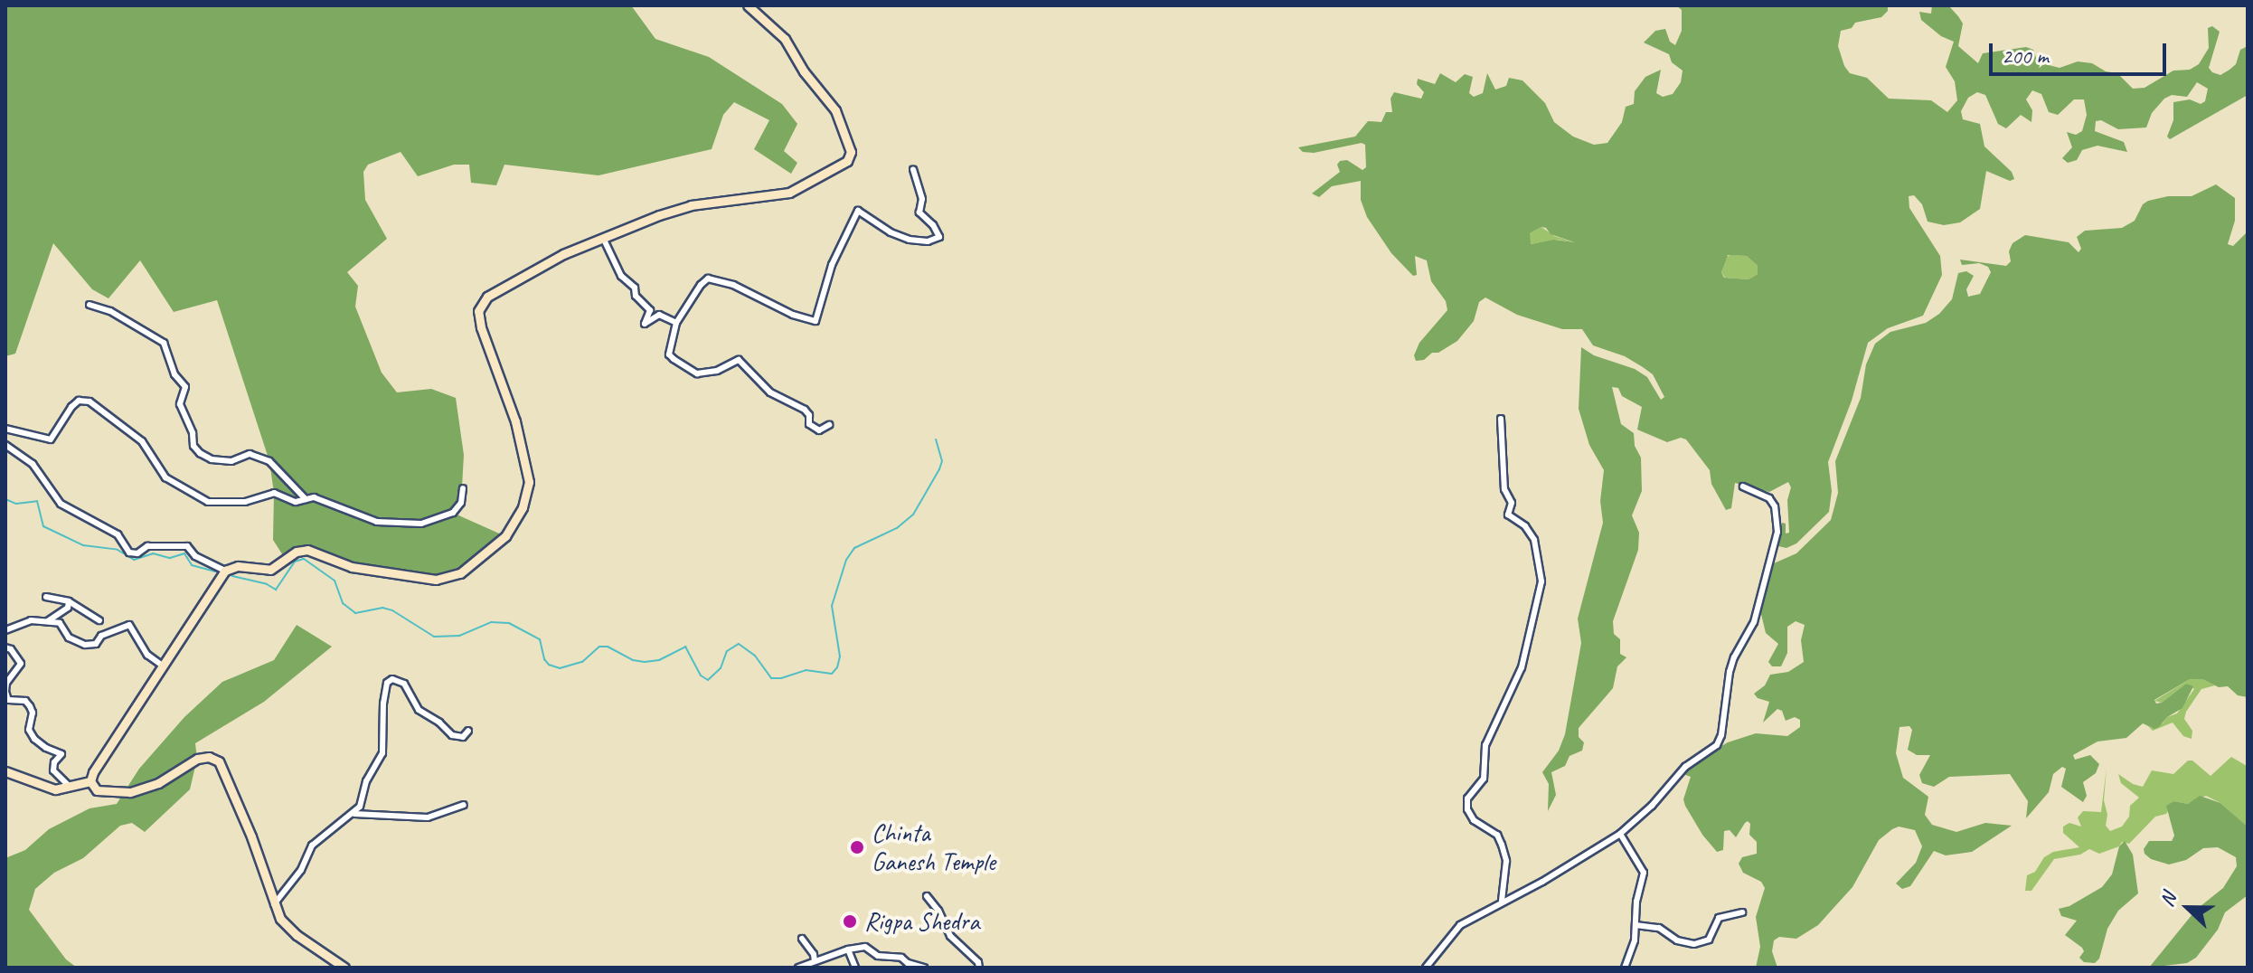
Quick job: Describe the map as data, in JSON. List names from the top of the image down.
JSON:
{
  "places": ["Chinta Ganesh Temple", "Rigpa Shedra"],
  "scale_bar": "200 m",
  "north": "left"
}
